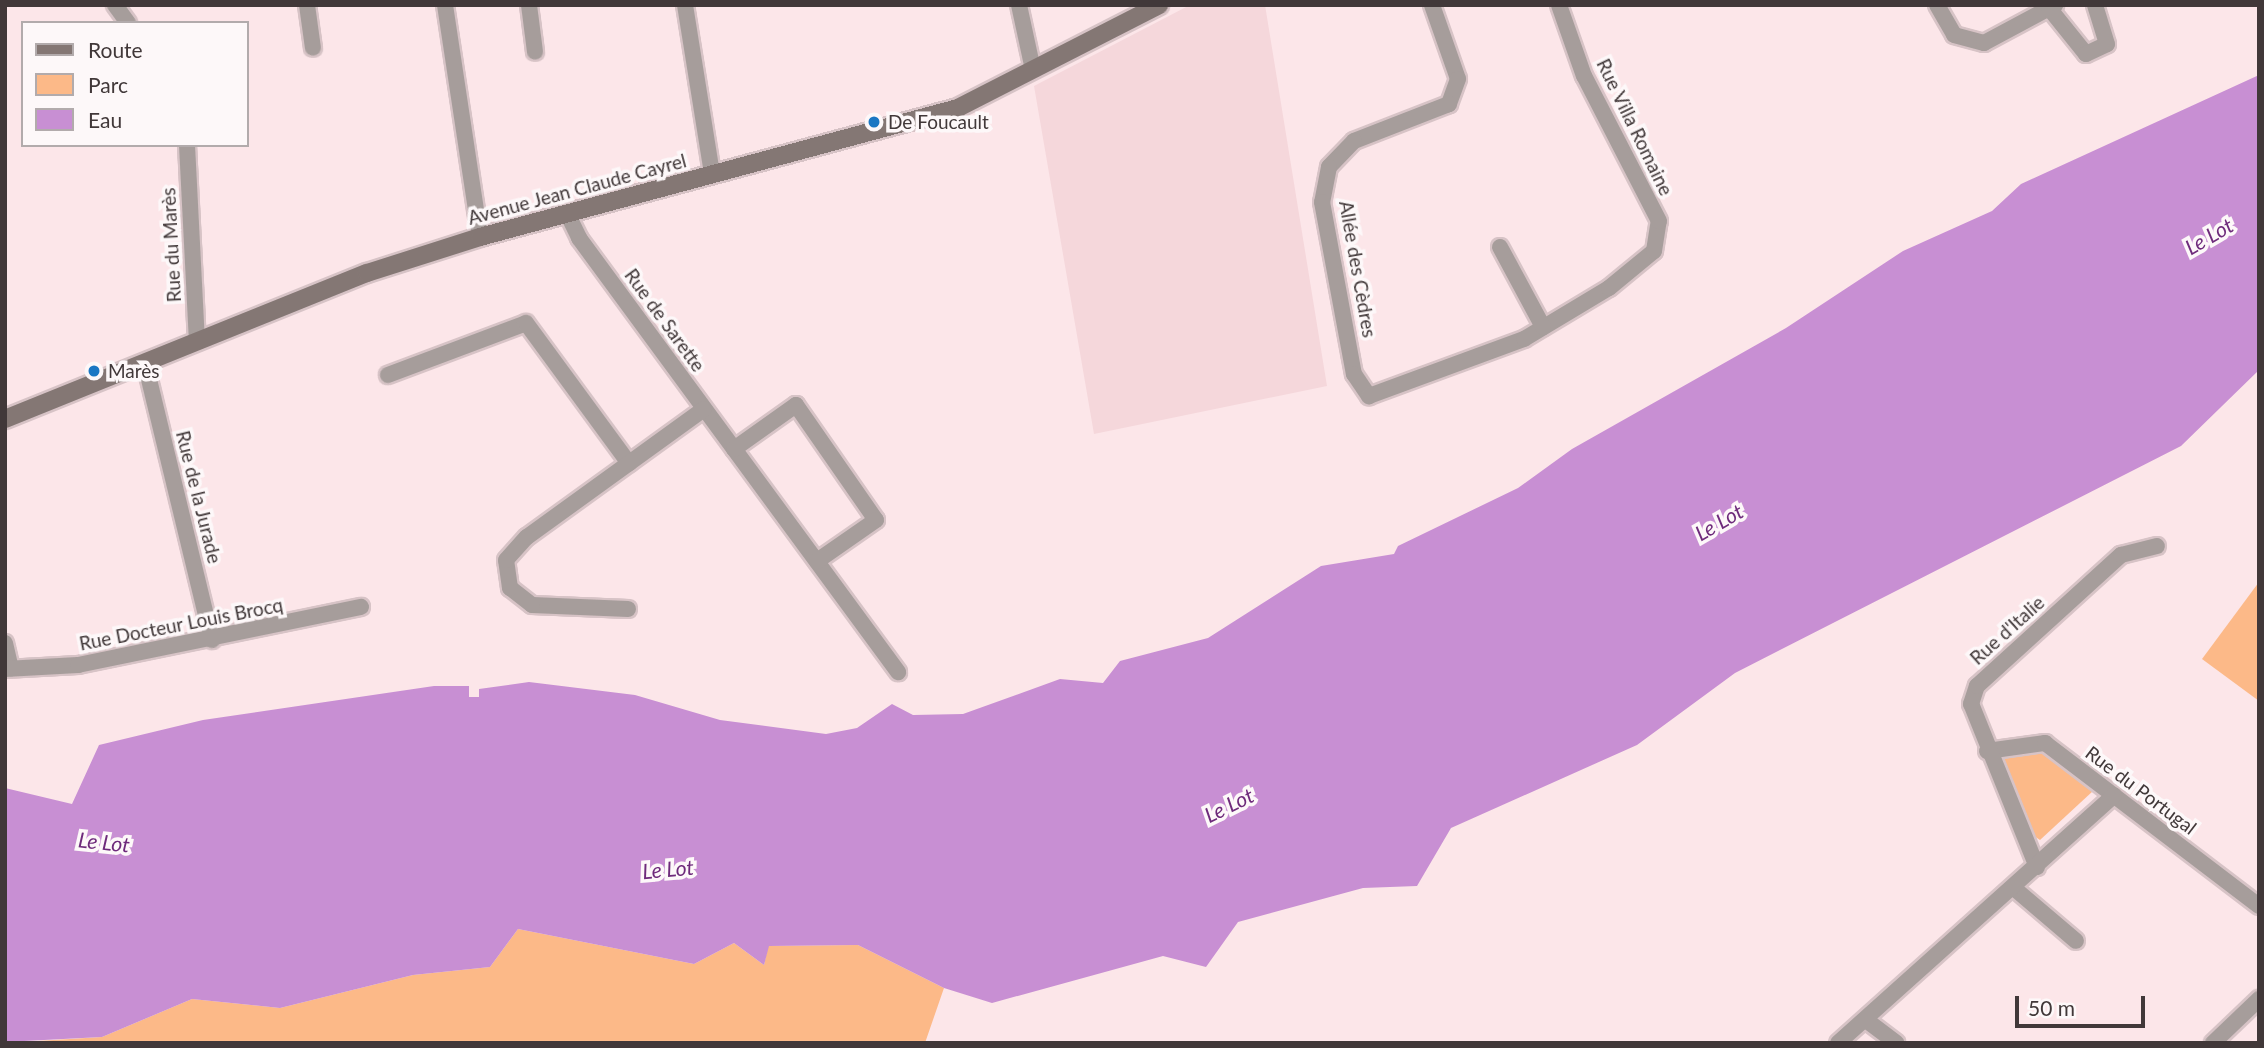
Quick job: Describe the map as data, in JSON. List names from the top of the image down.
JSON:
{
  "streets": {
    "main road": ["Avenue Jean Claude Cayrel"],
    "street": [
      "Rue Villa Romaine",
      "Rue du Marès",
      "Allée des Cèdres",
      "Rue de Sarette",
      "Rue de la Jurade",
      "Rue Docteur Louis Brocq",
      "Rue d'Italie",
      "Rue du Portugal"
    ]
  },
  "crossings": [
    ["Rue Villa Romaine", "Allée des Cèdres"],
    ["Avenue Jean Claude Cayrel", "Rue du Marès"],
    ["Avenue Jean Claude Cayrel", "Rue de Sarette"],
    ["Avenue Jean Claude Cayrel", "Rue de la Jurade"],
    ["Rue de la Jurade", "Rue Docteur Louis Brocq"],
    ["Rue d'Italie", "Rue du Portugal"]
  ],
  "water": ["Le Lot"],
  "places": ["De Foucault", "Marès"],
  "legend": ["Route", "Parc", "Eau"],
  "scale_bar": "50 m"
}
